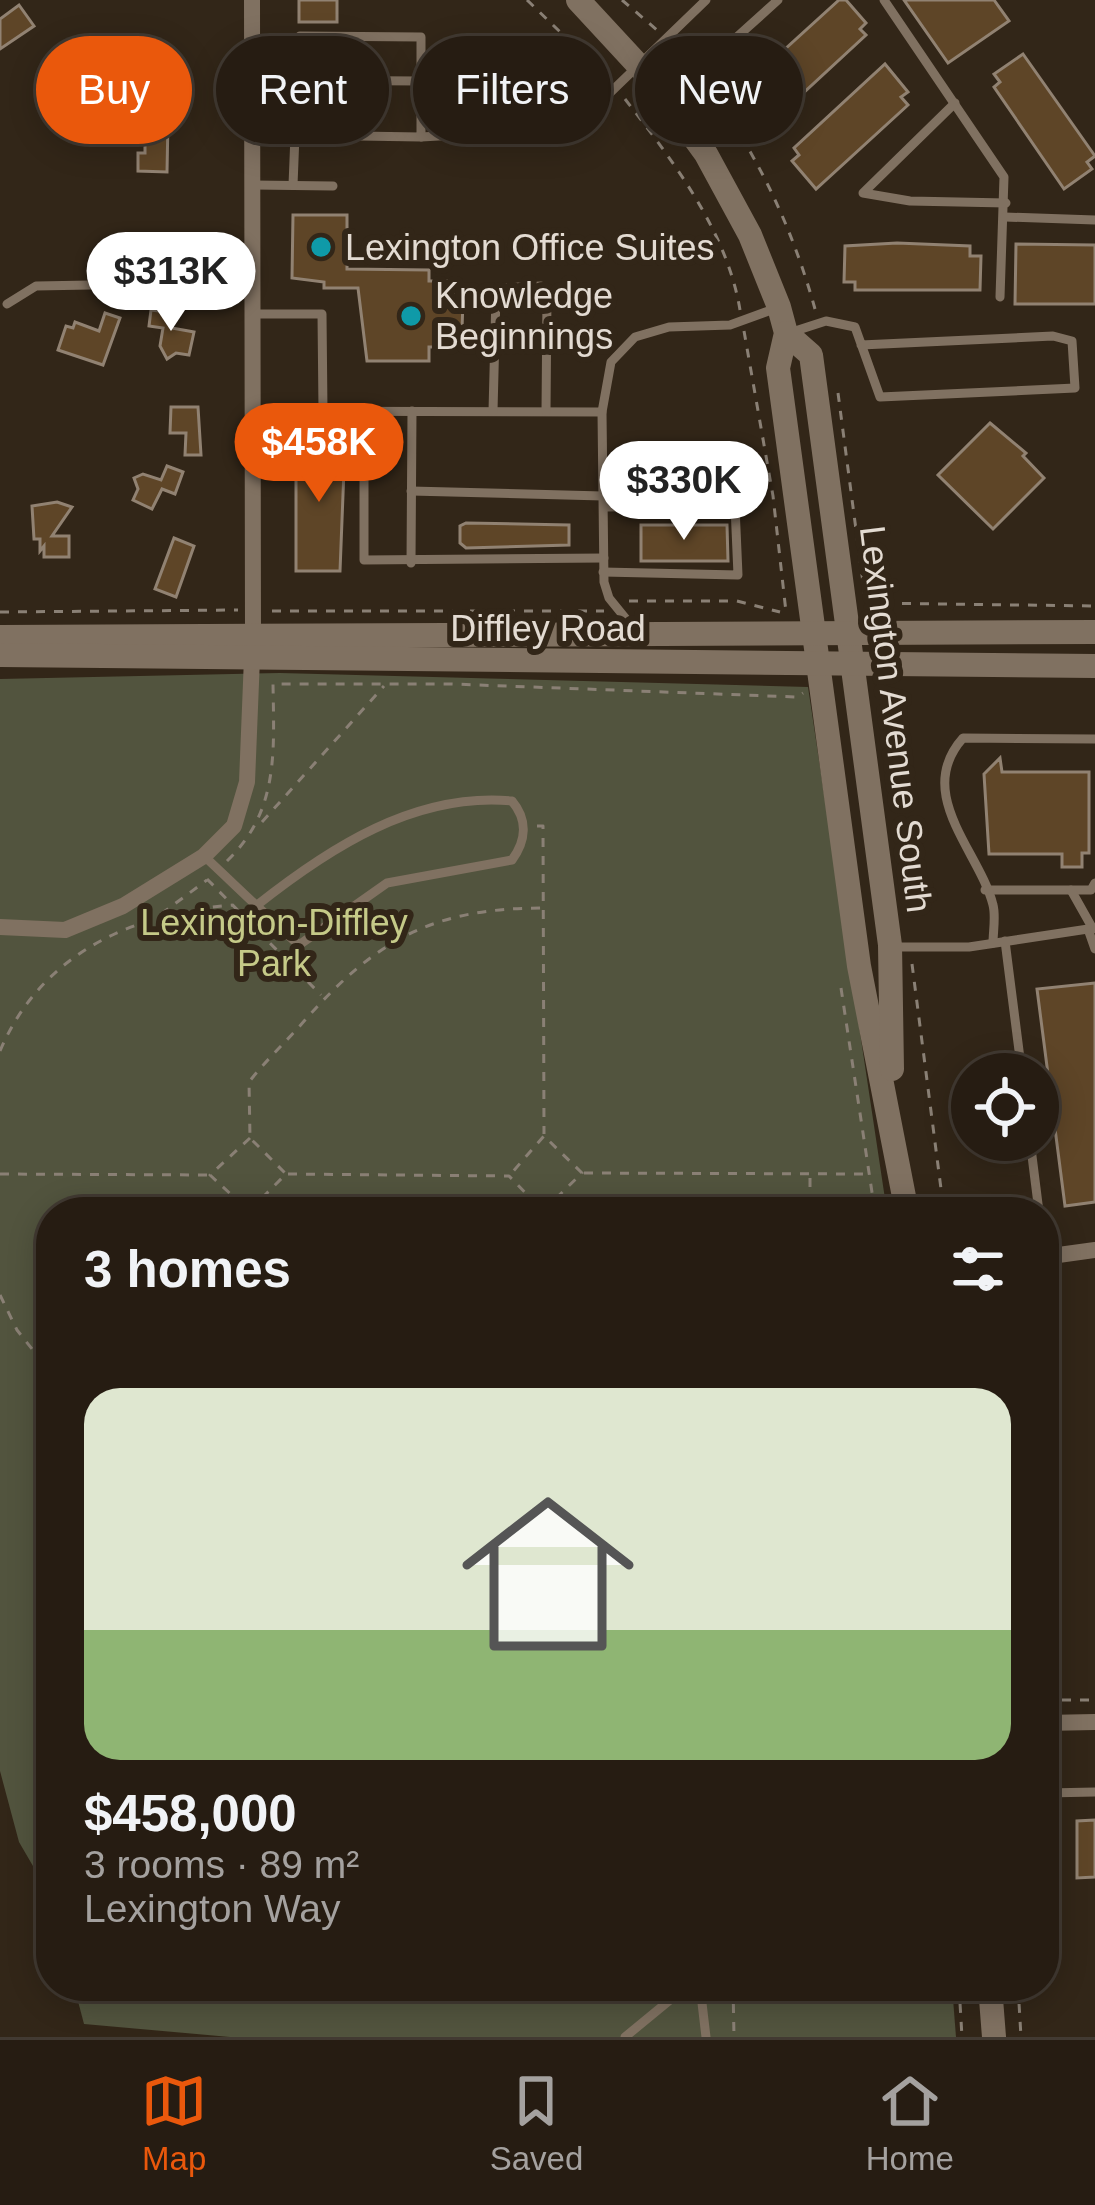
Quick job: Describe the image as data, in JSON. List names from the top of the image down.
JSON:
{
  "streets": {
    "main road": ["Diffley Road", "Lexington Avenue South"]
  },
  "crossings": [
    ["Diffley Road", "Lexington Avenue South"]
  ],
  "parks": ["Lexington-Diffley Park"],
  "places": ["Lexington Office Suites", "Knowledge Beginnings"],
  "page": {
    "chip": [
      "Buy",
      "Rent",
      "Filters",
      "New"
    ],
    "price": ["$313K", "$458K", "$330K"],
    "heading": "3 homes",
    "list": [
      {
        "name": "$458,000",
        "note": "3 rooms · 89 m² · Lexington Way"
      }
    ],
    "tabs": ["Map", "Saved", "Home"]
  }
}
